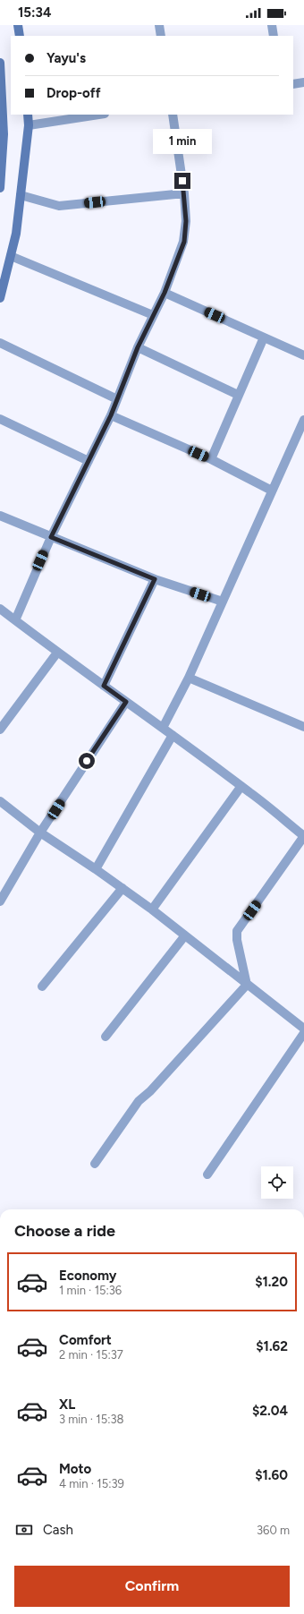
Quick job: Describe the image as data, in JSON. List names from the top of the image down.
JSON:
{
  "page": {
    "status": "15:34",
    "banner": ["Yayu's", "Drop-off"],
    "bubble": "1 min",
    "heading": "Choose a ride",
    "list": [
      {
        "name": "Economy",
        "note": "1 min · 15:36",
        "value": "$1.20"
      },
      {
        "name": "Comfort",
        "note": "2 min · 15:37",
        "value": "$1.62"
      },
      {
        "name": "XL",
        "note": "3 min · 15:38",
        "value": "$2.04"
      },
      {
        "name": "Moto",
        "note": "4 min · 15:39",
        "value": "$1.60"
      }
    ],
    "pay": ["Cash", "360 m"],
    "buttons": "Confirm"
  }
}
